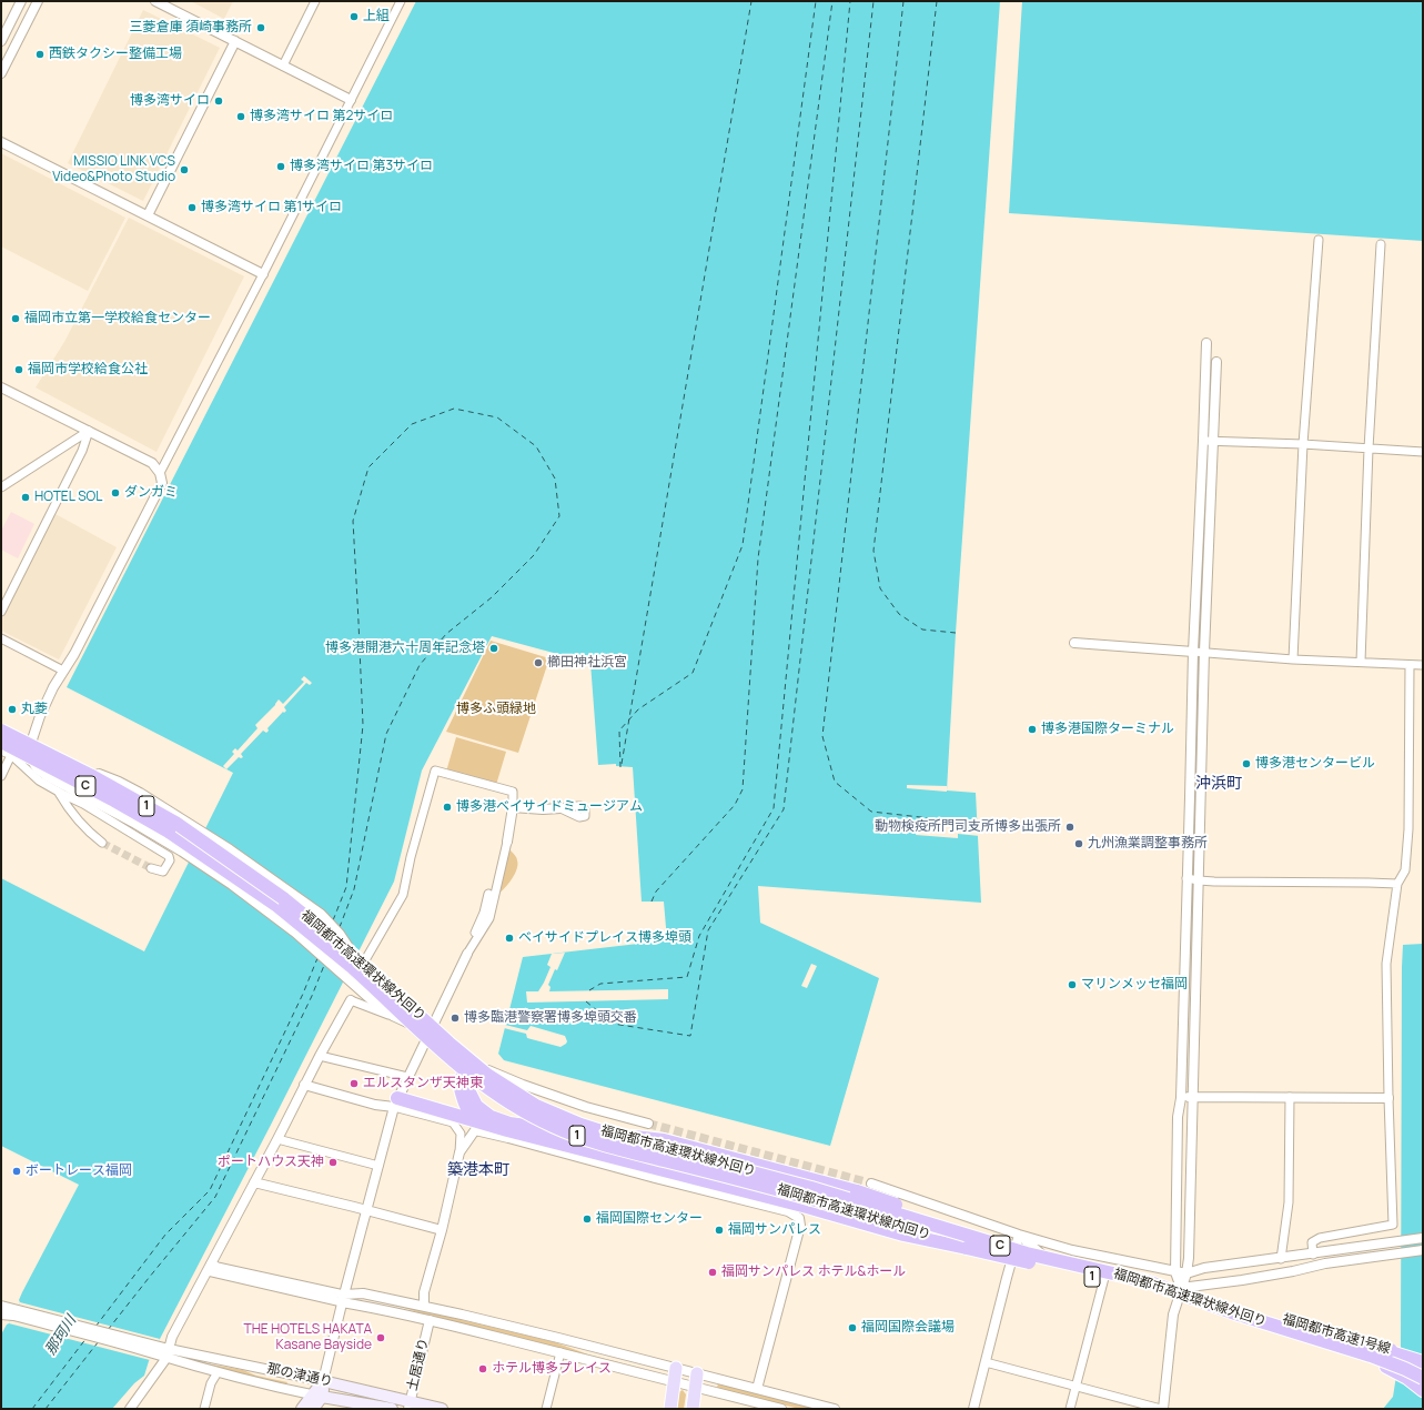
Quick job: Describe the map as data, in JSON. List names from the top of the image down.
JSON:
{
  "streets": {
    "highway": [
      "C",
      "1",
      "福岡都市高速環状線外回り",
      "福岡都市高速環状線内回り",
      "福岡都市高速1号線"
    ],
    "main road": ["那の津通り"],
    "street": ["土居通り"]
  },
  "crossings": [
    ["福岡都市高速環状線外回り", "福岡都市高速1号線"],
    ["福岡都市高速環状線内回り", "福岡都市高速1号線"],
    ["土居通り", "那の津通り"]
  ],
  "districts": ["沖浜町", "築港本町"],
  "water": ["那珂川"],
  "parks": ["博多ふ頭緑地"],
  "places": [
    "上組",
    "三菱倉庫 須崎事務所",
    "西鉄タクシー整備工場",
    "博多湾サイロ",
    "博多湾サイロ 第2サイロ",
    "博多湾サイロ 第3サイロ",
    "MISSIO LINK VCS Video&Photo Studio",
    "博多湾サイロ 第1サイロ",
    "福岡市立第一学校給食センター",
    "福岡市学校給食公社",
    "ダンガミ",
    "HOTEL SOL",
    "博多港開港六十周年記念塔",
    "櫛田神社浜宮",
    "丸菱",
    "博多港国際ターミナル",
    "博多港センタービル",
    "博多港ベイサイドミュージアム",
    "動物検疫所門司支所博多出張所",
    "九州漁業調整事務所",
    "ベイサイドプレイス博多埠頭",
    "マリンメッセ福岡",
    "博多臨港警察署博多埠頭交番",
    "エルスタンザ天神東",
    "ポートハウス天神",
    "ボートレース福岡",
    "福岡国際センター",
    "福岡サンパレス",
    "福岡サンパレス ホテル&ホール",
    "福岡国際会議場",
    "THE HOTELS HAKATA Kasane Bayside",
    "ホテル博多プレイス"
  ]
}
